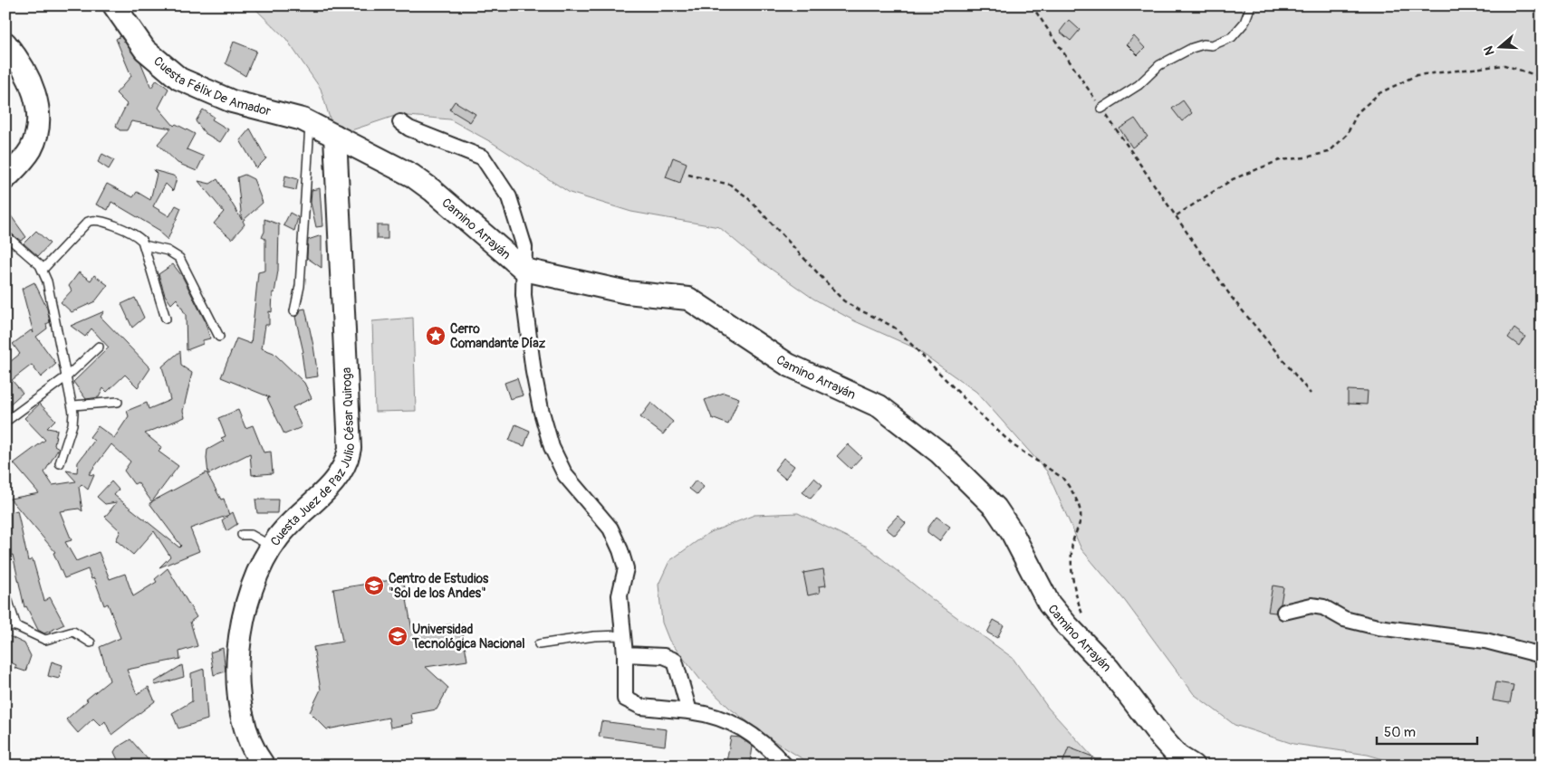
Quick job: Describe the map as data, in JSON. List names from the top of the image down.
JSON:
{
  "streets": {
    "street": ["Cuesta Félix De Amador", "Camino Arrayán", "Cuesta Juez de Paz Julio César Quiroga"]
  },
  "crossings": [
    ["Cuesta Félix De Amador", "Camino Arrayán"],
    ["Cuesta Félix De Amador", "Cuesta Juez de Paz Julio César Quiroga"],
    ["Camino Arrayán", "Cuesta Juez de Paz Julio César Quiroga"]
  ],
  "places": {
    "place": ["Cerro Comandante Díaz"],
    "school or university": ["Centro de Estudios \"Sol de los Andes\"", "Universidad Tecnológica Nacional"]
  },
  "scale_bar": "50 m",
  "north": "left"
}
